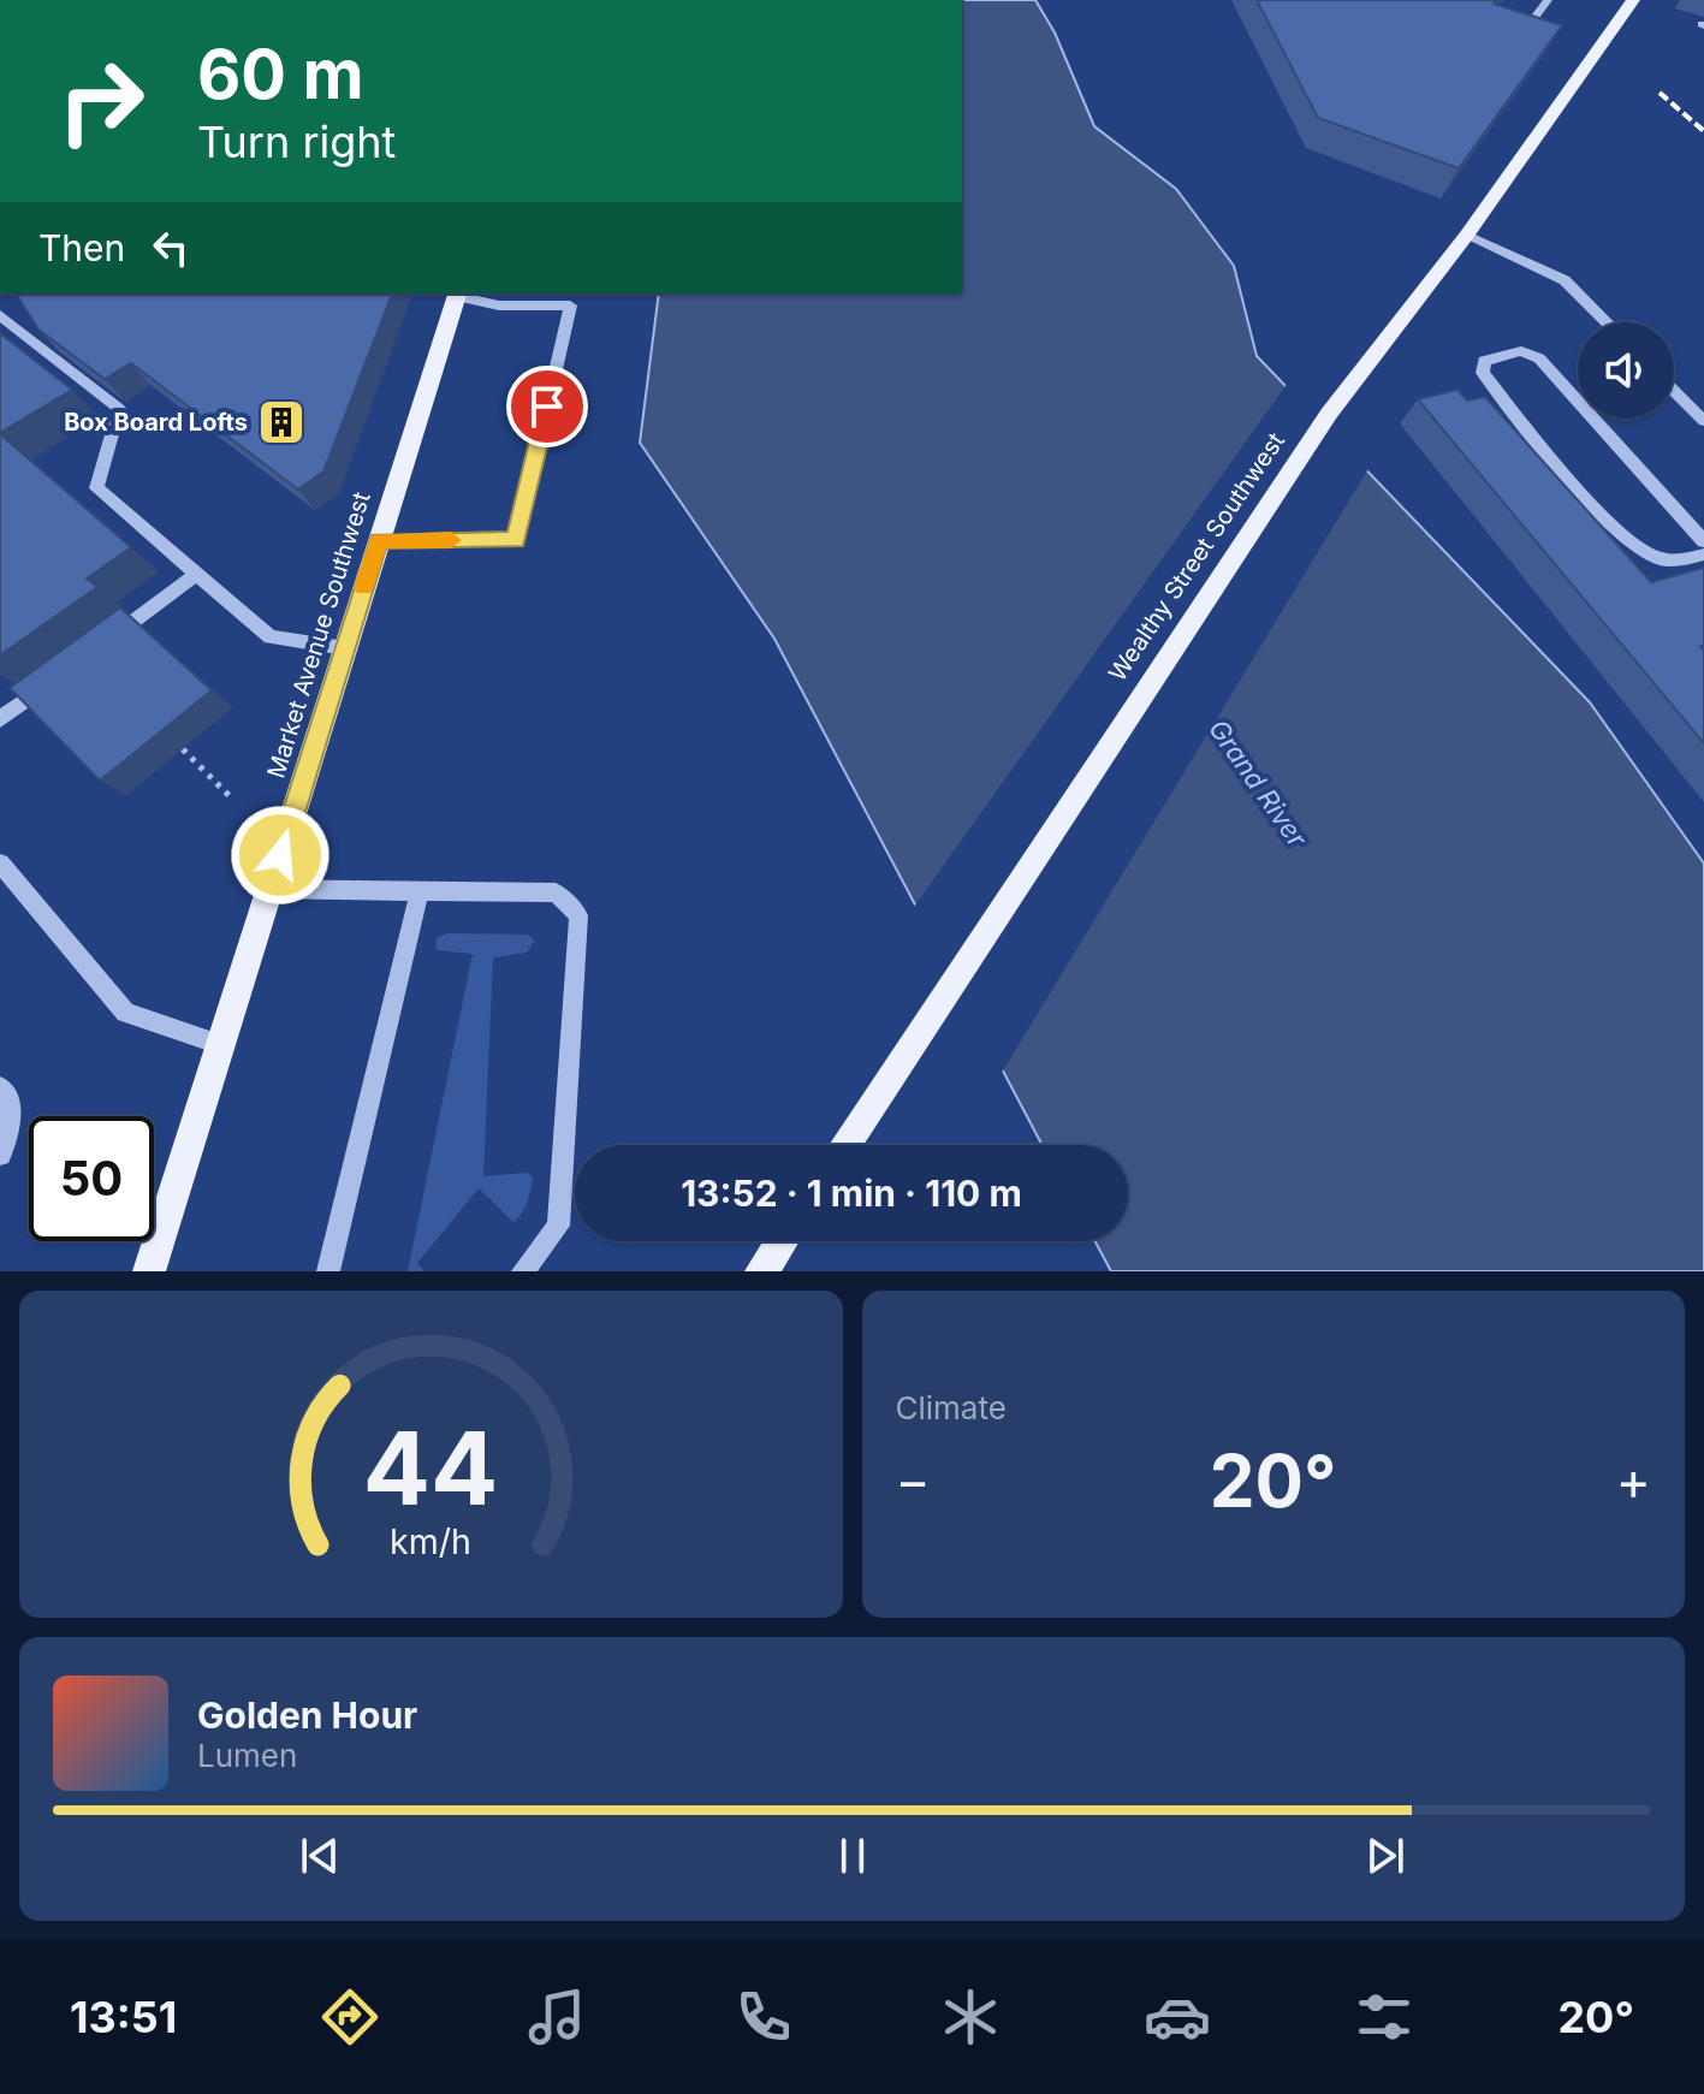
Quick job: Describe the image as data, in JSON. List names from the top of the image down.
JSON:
{
  "streets": {
    "main road": ["Wealthy Street Southwest", "Market Avenue Southwest"]
  },
  "water": ["Grand River"],
  "places": {
    "building": ["Box Board Lofts"]
  },
  "page": {
    "turn": ["60 m", "Turn right"],
    "then": "Then",
    "limit": "50",
    "trip": "13:52 · 1 min · 110 m",
    "tile": "Climate",
    "heat": ["−", "20°", "+"],
    "song": ["Golden Hour", "Lumen"],
    "tabs": ["13:51", "20°"],
    "gauge": ["44", "km/h"]
  }
}
